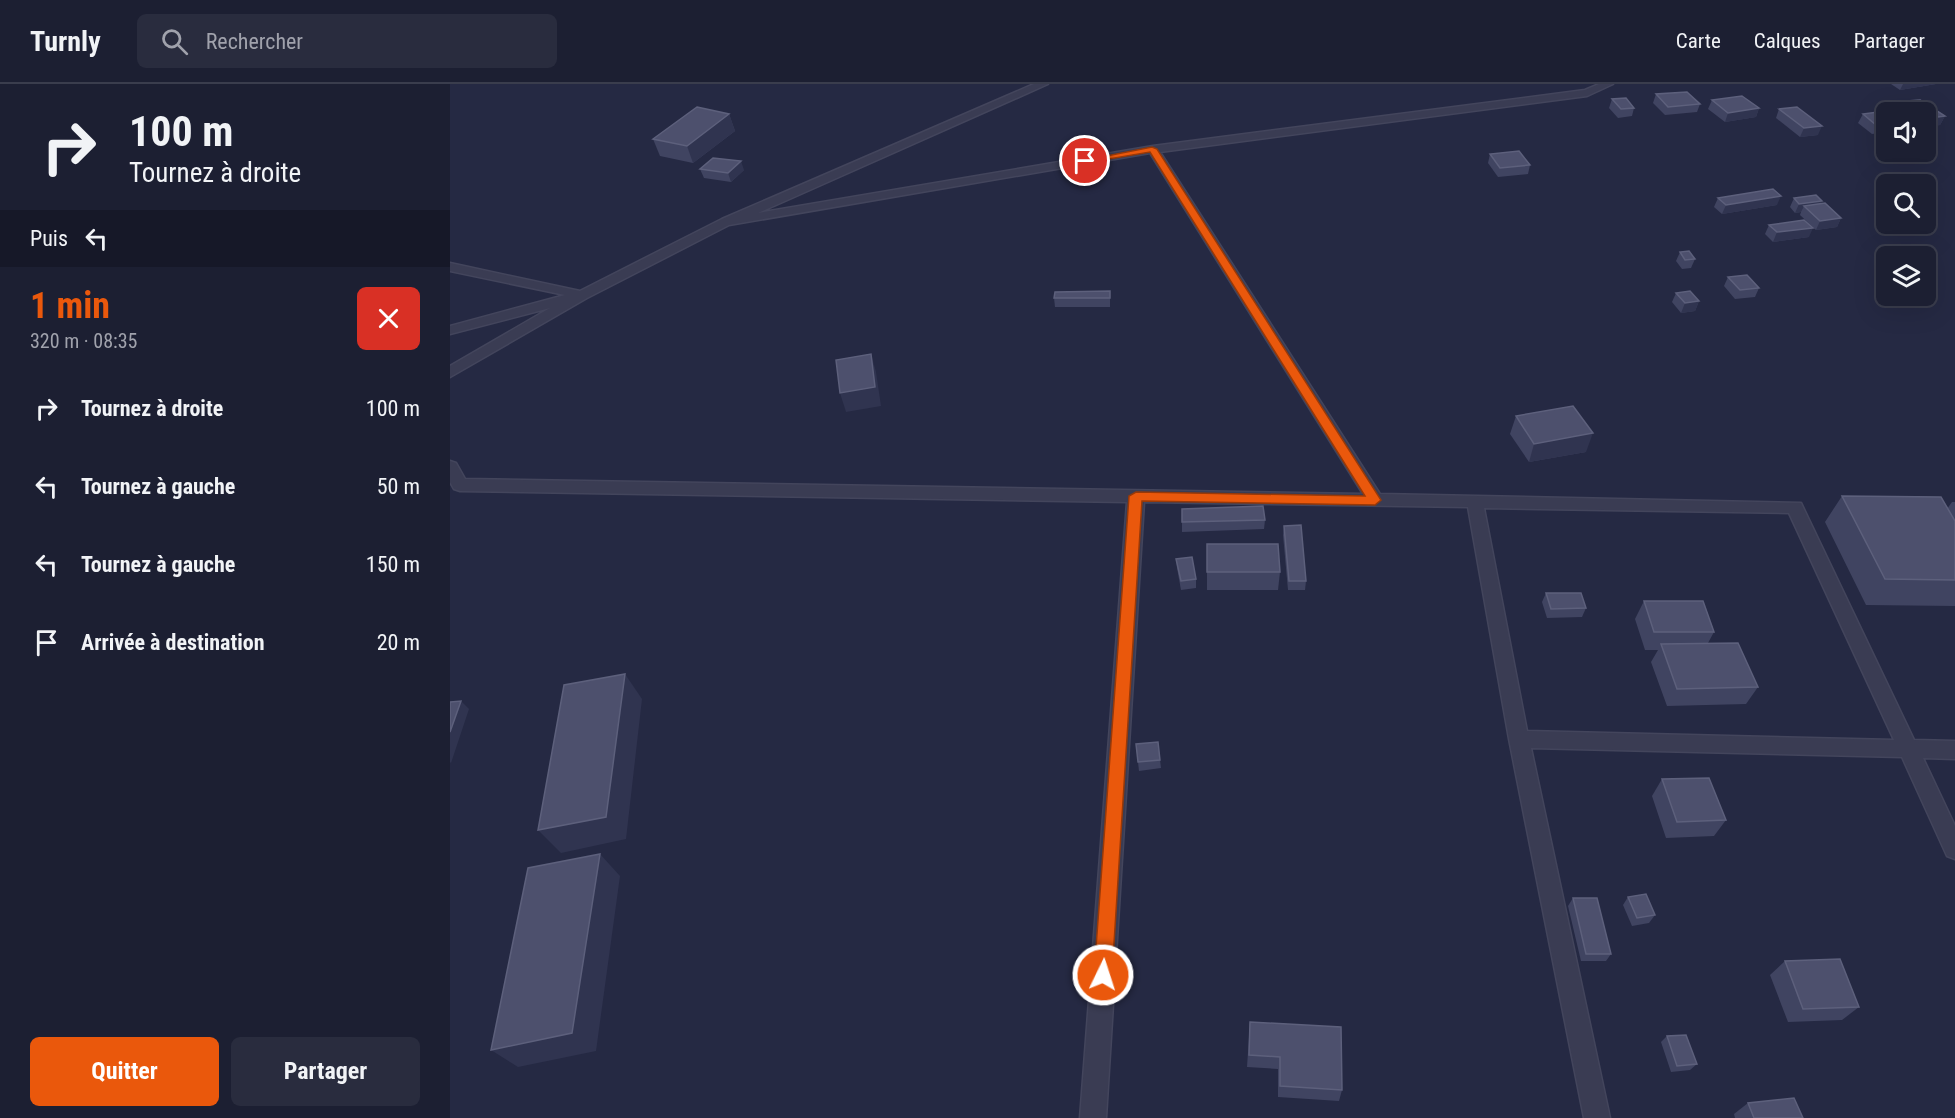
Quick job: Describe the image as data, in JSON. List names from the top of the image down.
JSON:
{
  "page": {
    "header": "Turnly",
    "search": "Rechercher",
    "nav": ["Carte", "Calques", "Partager"],
    "turn": ["100 m", "Tournez à droite"],
    "then": "Puis",
    "heading": ["1 min", "320 m · 08:35"],
    "list": [
      {
        "name": "Tournez à droite",
        "value": "100 m"
      },
      {
        "name": "Tournez à gauche",
        "value": "50 m"
      },
      {
        "name": "Tournez à gauche",
        "value": "150 m"
      },
      {
        "name": "Arrivée à destination",
        "value": "20 m"
      }
    ],
    "buttons": ["Quitter", "Partager"]
  }
}
